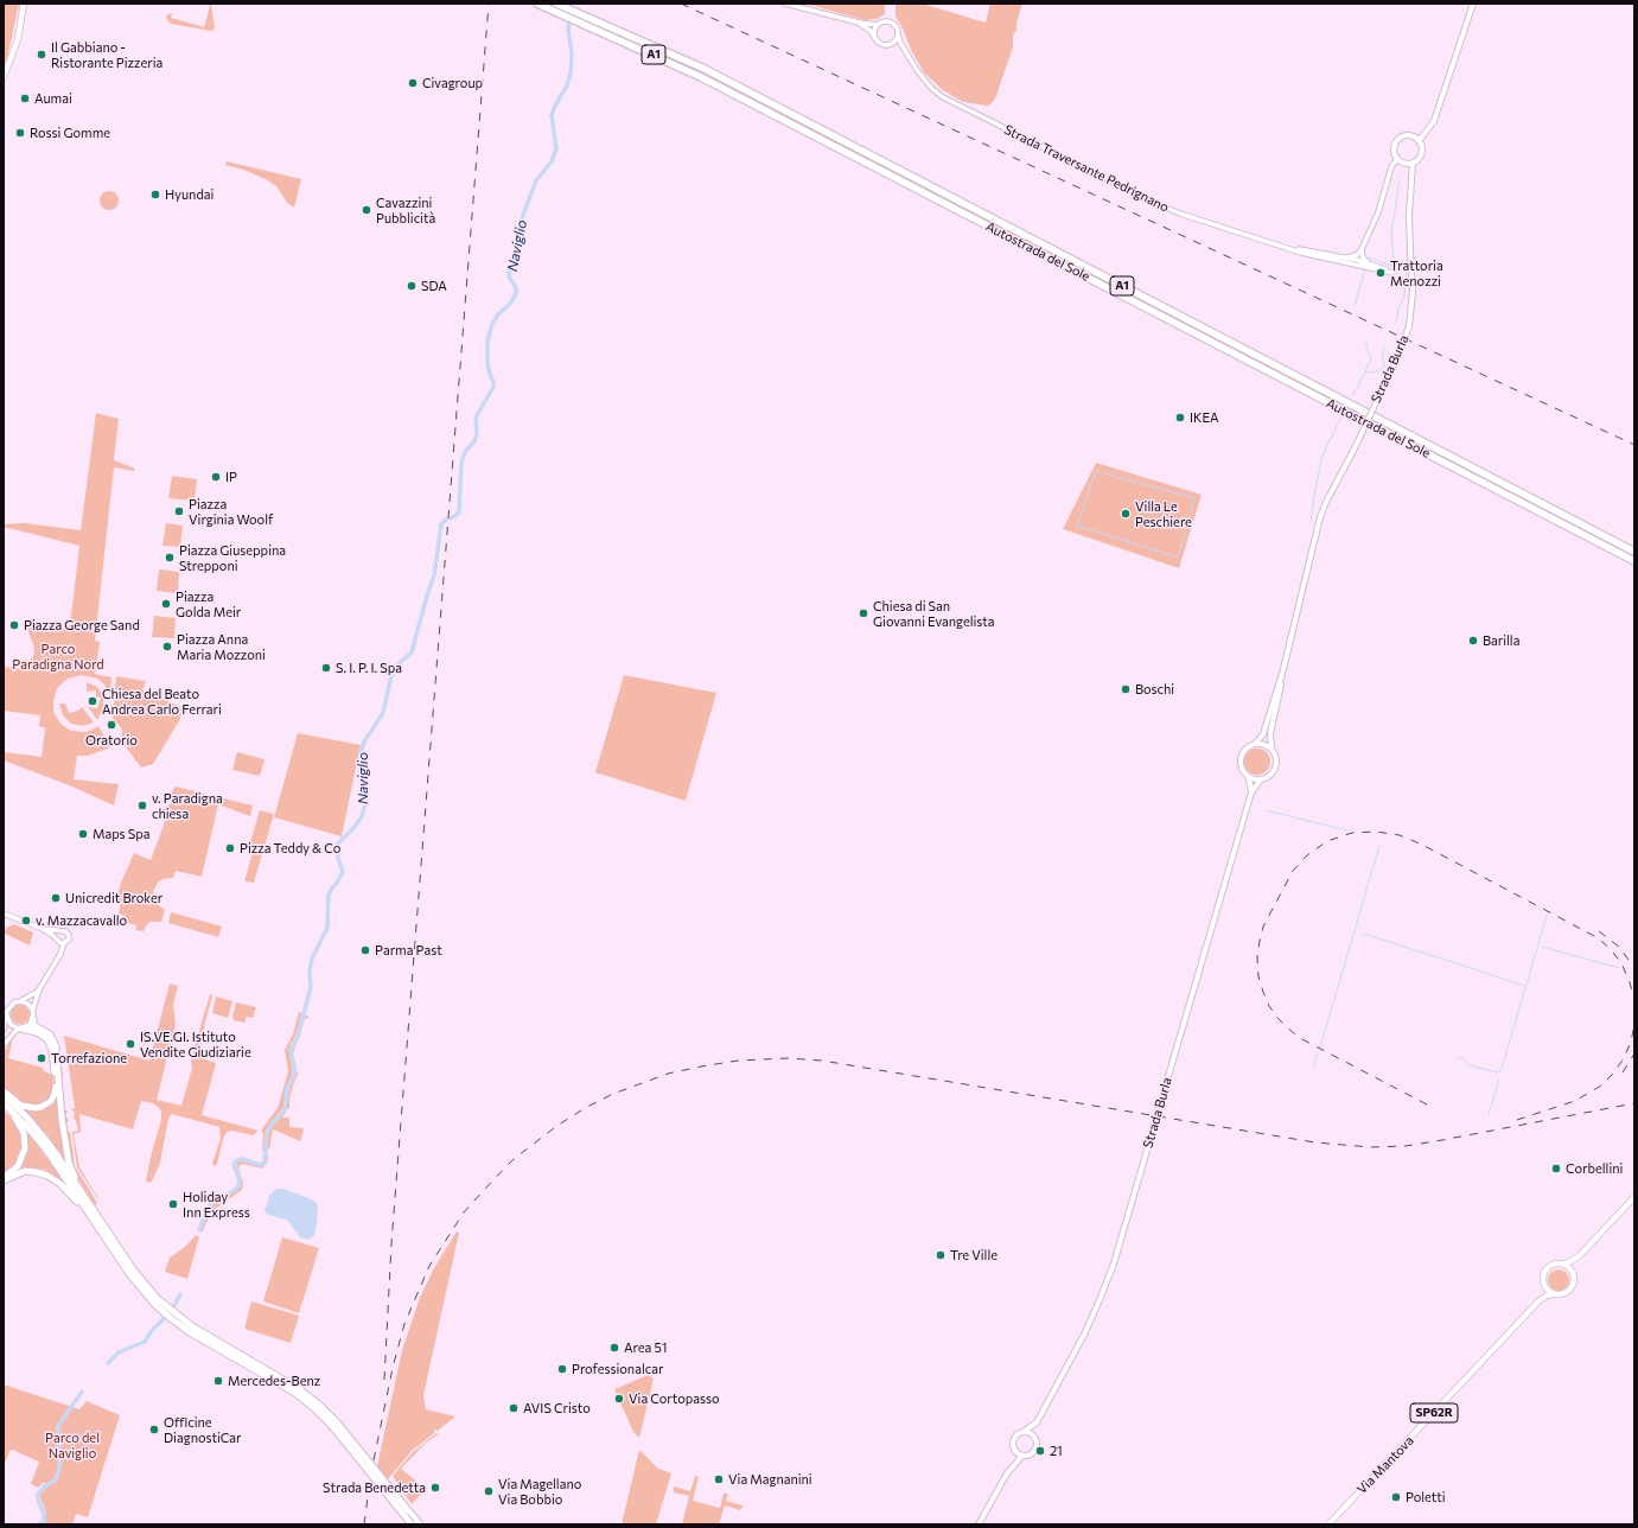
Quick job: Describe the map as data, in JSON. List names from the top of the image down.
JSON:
{
  "streets": {
    "highway": ["A1", "Autostrada del Sole"],
    "main road": ["Strada Burla", "SP62R", "Via Mantova"],
    "street": ["Strada Traversante Pedrignano"]
  },
  "water": ["Naviglio"],
  "parks": ["Parco Paradigna Nord", "Parco del Naviglio"],
  "places": [
    "Il Gabbiano - Ristorante Pizzeria",
    "Civagroup",
    "Aumai",
    "Rossi Gomme",
    "Hyundai",
    "Cavazzini Pubblicità",
    "Trattoria Menozzi",
    "SDA",
    "IKEA",
    "IP",
    "Piazza Virginia Woolf",
    "Villa Le Peschiere",
    "Piazza Giuseppina Strepponi",
    "Piazza Golda Meir",
    "Chiesa di San Giovanni Evangelista",
    "Piazza George Sand",
    "Barilla",
    "Piazza Anna Maria Mozzoni",
    "S. I. P. I. Spa",
    "Boschi",
    "Chiesa del Beato Andrea Carlo Ferrari",
    "Oratorio",
    "v. Paradigna chiesa",
    "Maps Spa",
    "Pizza Teddy & Co",
    "Unicredit Broker",
    "v. Mazzacavallo",
    "Parma Past",
    "IS.VE.GI. Istituto Vendite Giudiziarie",
    "Torrefazione",
    "Corbellini",
    "Holiday Inn Express",
    "Tre Ville",
    "Area 51",
    "Professionalcar",
    "Mercedes-Benz",
    "Via Cortopasso",
    "AVIS Cristo",
    "Officine DiagnostiCar",
    "21",
    "Via Magnanini",
    "Strada Benedetta",
    "Via Magellano Via Bobbio",
    "Poletti"
  ]
}
